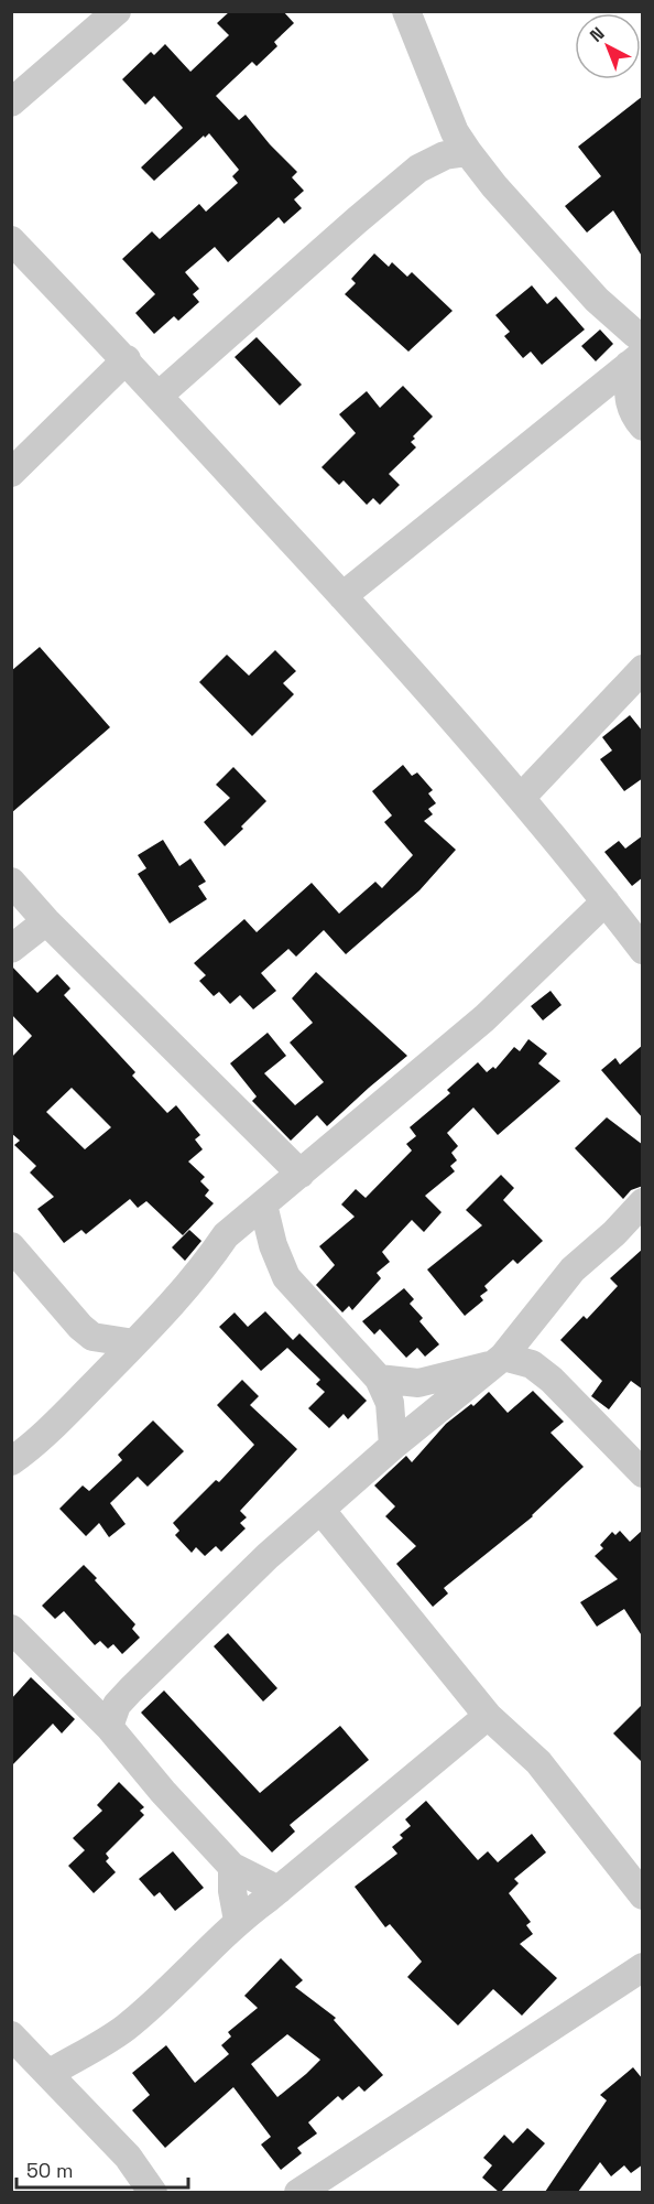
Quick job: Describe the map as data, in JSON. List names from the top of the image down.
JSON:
{
  "scale_bar": "50 m",
  "north": "top left"
}
